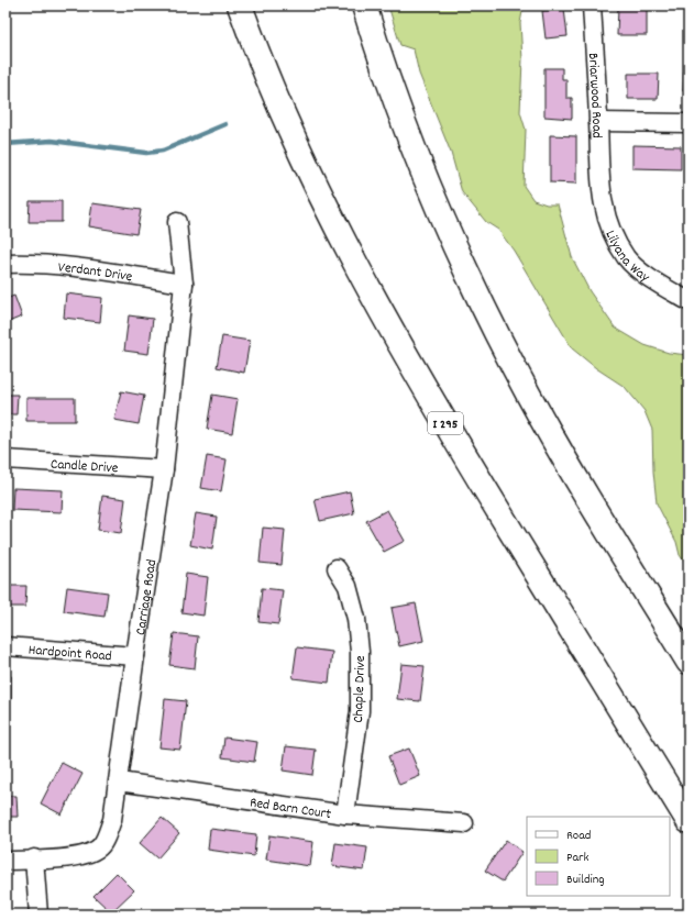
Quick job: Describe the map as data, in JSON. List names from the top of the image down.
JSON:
{
  "streets": {
    "highway": ["I 295"],
    "street": [
      "Briarwood Road",
      "Lilyana Way",
      "Verdant Drive",
      "Candle Drive",
      "Carriage Road",
      "Hardpoint Road",
      "Chaple Drive",
      "Red Barn Court"
    ]
  },
  "crossings": [
    ["Briarwood Road", "Lilyana Way"],
    ["Verdant Drive", "Carriage Road"],
    ["Candle Drive", "Carriage Road"],
    ["Carriage Road", "Hardpoint Road"],
    ["Carriage Road", "Red Barn Court"],
    ["Chaple Drive", "Red Barn Court"]
  ],
  "legend": ["Road", "Park", "Building"]
}
